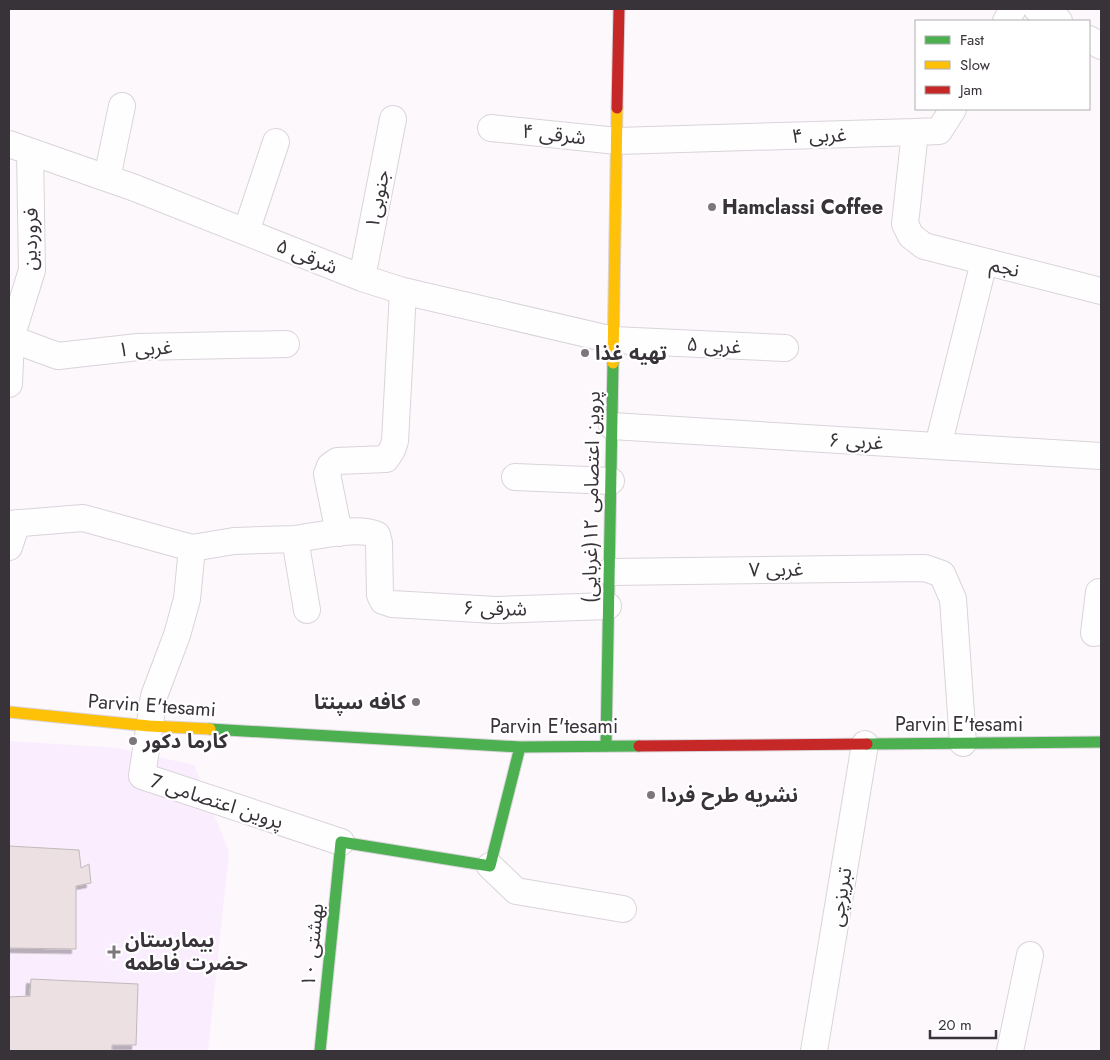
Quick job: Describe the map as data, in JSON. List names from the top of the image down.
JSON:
{
  "streets": {
    "street": [
      "شرقی ۴",
      "غربی ۴",
      "جنوبی۱",
      "فروردین",
      "شرقی ۵",
      "نجم",
      "غربی ۵",
      "غربی ۱",
      "غربی ۶",
      "پروین اعتصامی ۱۲(غربایی)",
      "غربی ۷",
      "شرقی ۶",
      "Parvin E'tesami",
      "پروین اعتصامی 7",
      "تبریزچی",
      "بهشتی ۱۰"
    ]
  },
  "crossings": [
    ["شرقی ۴", "غربی ۴"],
    ["شرقی ۴", "پروین اعتصامی ۱۲(غربایی)"],
    ["غربی ۴", "نجم"],
    ["غربی ۴", "پروین اعتصامی ۱۲(غربایی)"],
    ["جنوبی۱", "شرقی ۵"],
    ["فروردین", "شرقی ۵"],
    ["فروردین", "غربی ۱"],
    ["شرقی ۵", "غربی ۵"],
    ["شرقی ۵", "پروین اعتصامی ۱۲(غربایی)"],
    ["غربی ۵", "پروین اعتصامی ۱۲(غربایی)"],
    ["غربی ۶", "پروین اعتصامی ۱۲(غربایی)"],
    ["پروین اعتصامی ۱۲(غربایی)", "غربی ۷"],
    ["پروین اعتصامی ۱۲(غربایی)", "شرقی ۶"],
    ["پروین اعتصامی ۱۲(غربایی)", "Parvin E'tesami"],
    ["غربی ۷", "Parvin E'tesami"],
    ["Parvin E'tesami", "پروین اعتصامی 7"],
    ["Parvin E'tesami", "تبریزچی"],
    ["پروین اعتصامی 7", "بهشتی ۱۰"]
  ],
  "places": {
    "other": [
      "Hamclassi Coffee",
      "تهیه غذا",
      "کافه سپنتا",
      "کارما دکور",
      "نشریه طرح فردا"
    ],
    "health": ["بیمارستان حضرت فاطمه"]
  },
  "legend": ["Fast", "Slow", "Jam"],
  "scale_bar": "20 m"
}
